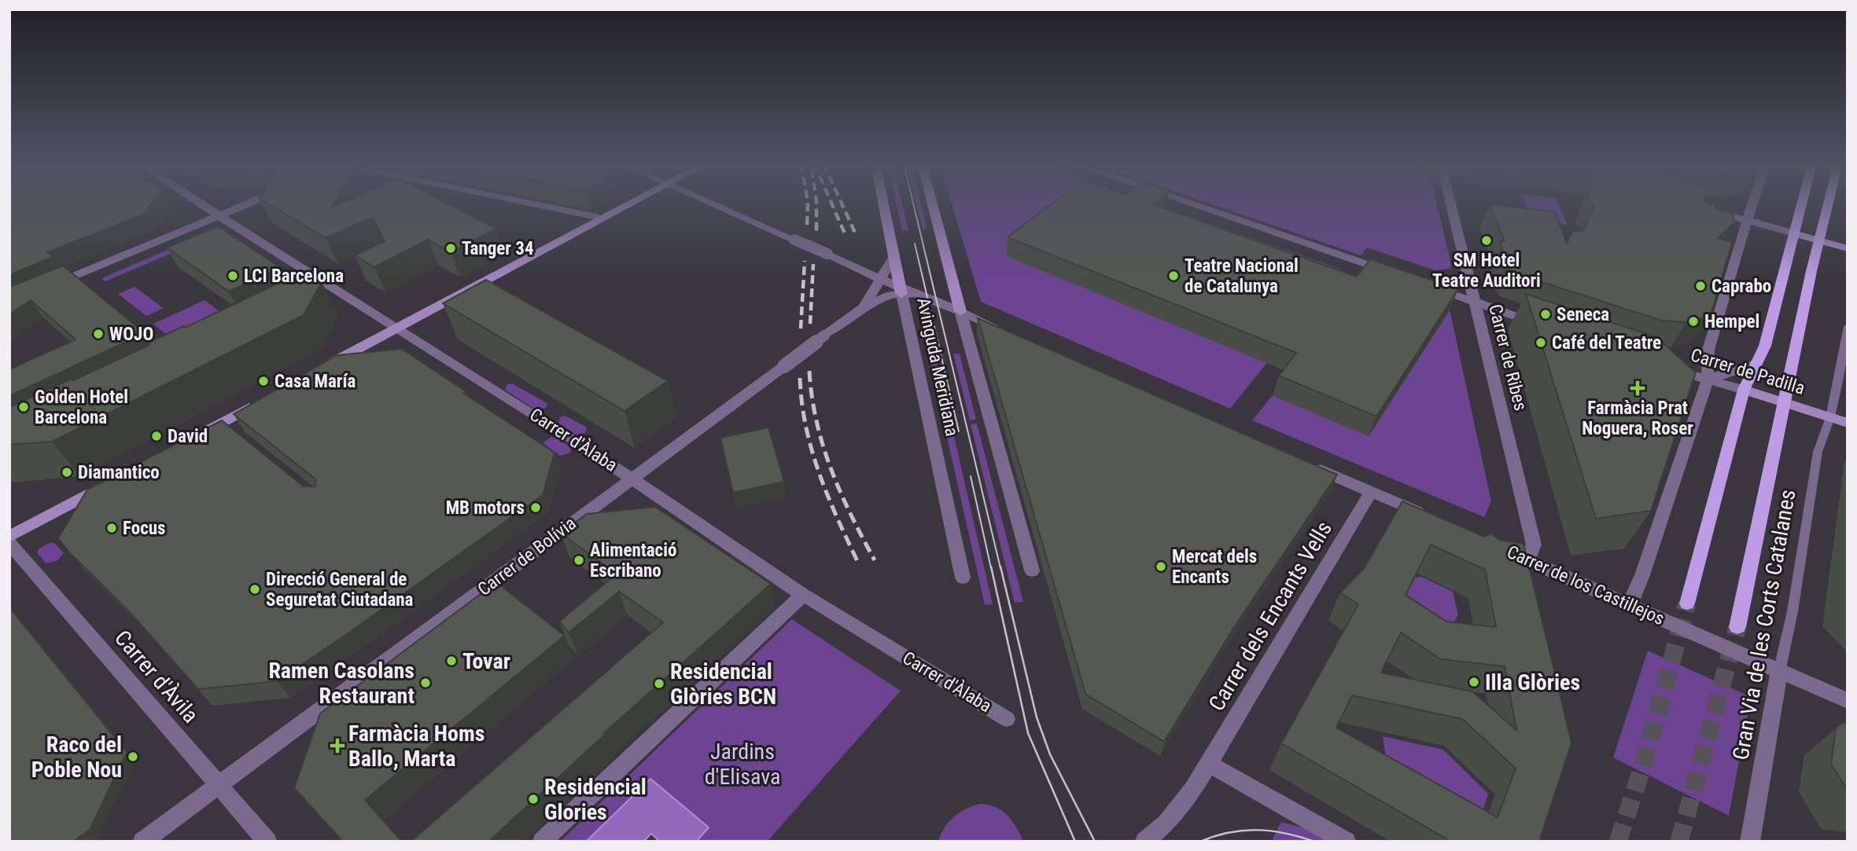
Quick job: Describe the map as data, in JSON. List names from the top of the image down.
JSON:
{
  "streets": {
    "main road": ["Gran Via de les Corts Catalanes"],
    "street": [
      "Carrer de Ribes",
      "Avinguda Meridiana",
      "Carrer de Padilla",
      "Carrer d'Àlaba",
      "Carrer de Bolívia",
      "Carrer de los Castillejos",
      "Carrer dels Encants Vells",
      "Carrer d'Àvila"
    ]
  },
  "crossings": [
    ["Carrer de Ribes", "Carrer de los Castillejos"],
    ["Avinguda Meridiana", "Carrer de Bolívia"],
    ["Carrer de Padilla", "Gran Via de les Corts Catalanes"],
    ["Carrer d'Àlaba", "Carrer de Bolívia"],
    ["Carrer de Bolívia", "Carrer d'Àvila"],
    ["Carrer de los Castillejos", "Gran Via de les Corts Catalanes"]
  ],
  "parks": ["Jardins d'Elisava"],
  "places": {
    "other": [
      "SM Hotel Teatre Auditori",
      "Tanger 34",
      "LCI Barcelona",
      "Teatre Nacional de Catalunya",
      "Caprabo",
      "Seneca",
      "Hempel",
      "WOJO",
      "Café del Teatre",
      "Casa María",
      "Golden Hotel Barcelona",
      "David",
      "Diamantico",
      "MB motors",
      "Focus",
      "Alimentació Escribano",
      "Mercat dels Encants",
      "Direcció General de Seguretat Ciutadana",
      "Tovar",
      "Illa Glòries",
      "Ramen Casolans Restaurant",
      "Residencial Glòries BCN",
      "Raco del Poble Nou",
      "Residencial Glories"
    ],
    "health": ["Farmàcia Prat Noguera, Roser", "Farmàcia Homs Ballo, Marta"]
  }
}
